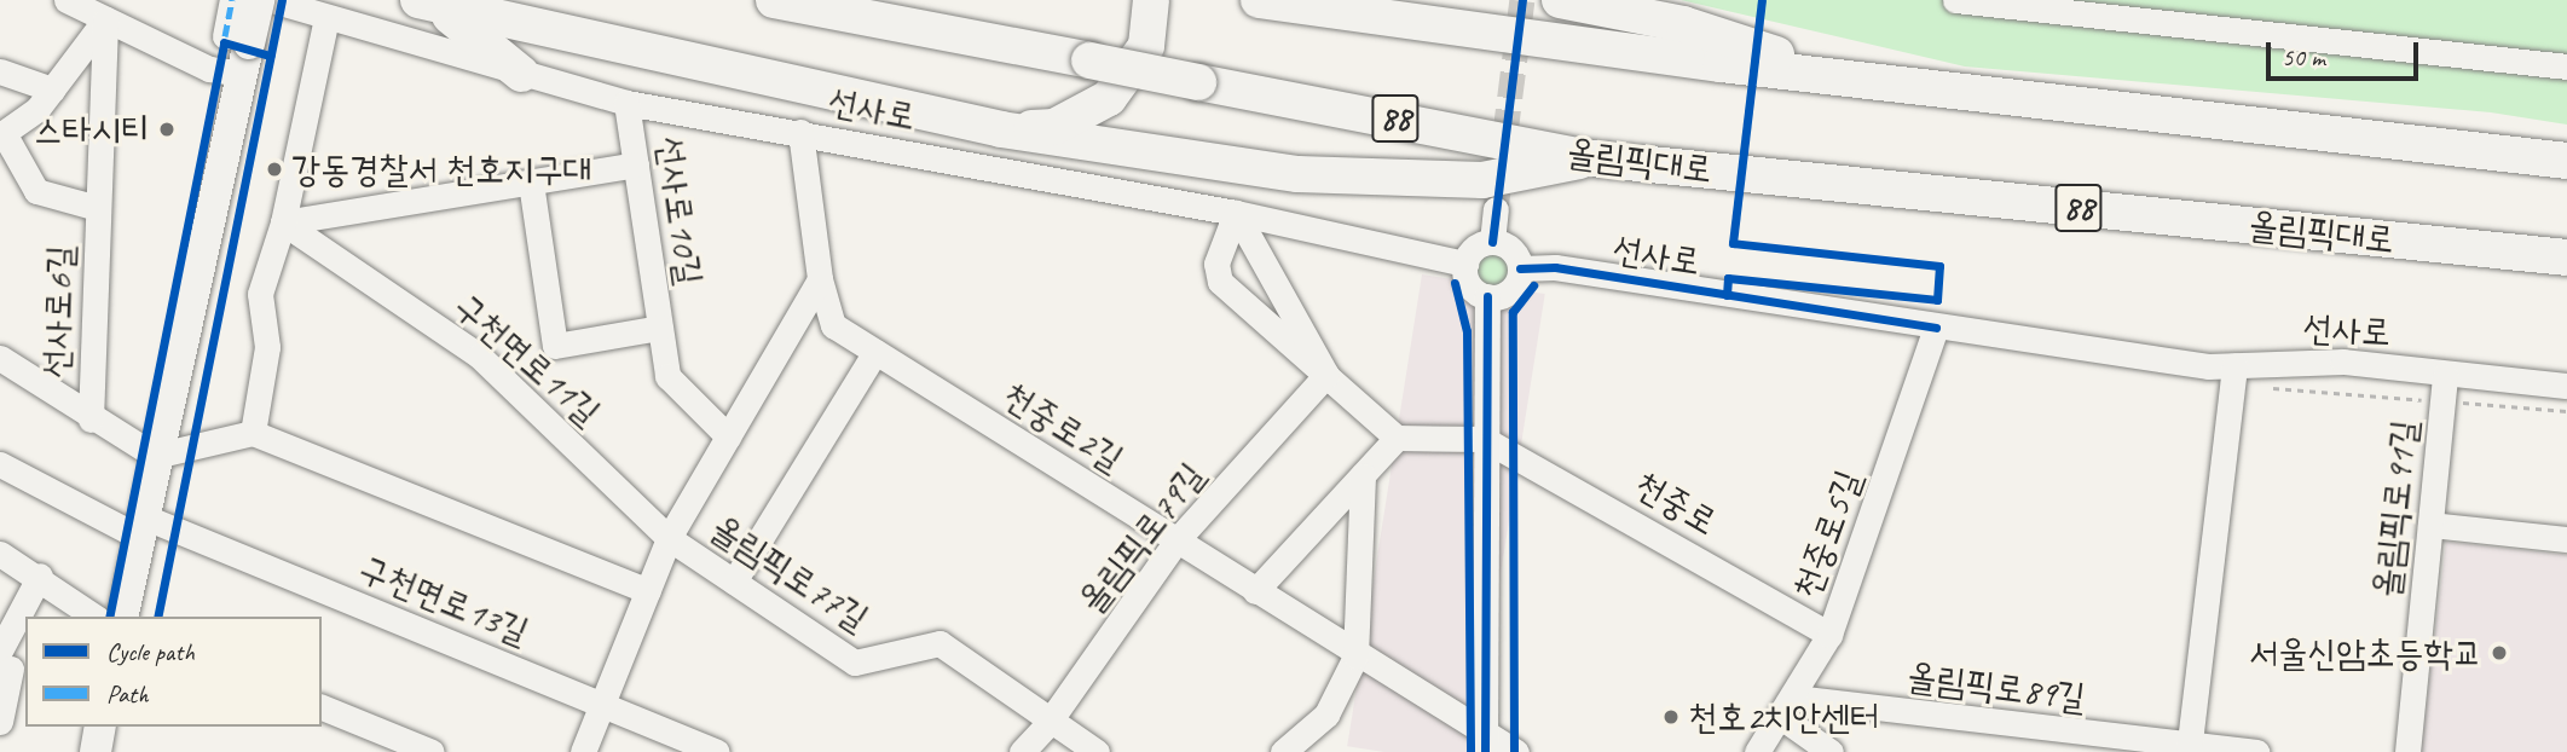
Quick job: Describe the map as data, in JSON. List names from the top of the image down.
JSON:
{
  "streets": {
    "highway": ["88", "올림픽대로"],
    "street": [
      "선사로",
      "선사로10길",
      "선사로6길",
      "구천면로11길",
      "천중로2길",
      "천중로",
      "올림픽로91길",
      "천중로5길",
      "올림픽로79길",
      "올림픽로77길",
      "구천면로13길",
      "올림픽로89길"
    ]
  },
  "crossings": [
    ["선사로", "선사로10길"],
    ["선사로", "천중로2길"],
    ["선사로", "올림픽로91길"],
    ["선사로", "천중로5길"],
    ["선사로10길", "올림픽로77길"],
    ["구천면로11길", "올림픽로77길"],
    ["천중로2길", "올림픽로79길"],
    ["천중로2길", "올림픽로77길"],
    ["천중로", "천중로5길"],
    ["천중로5길", "올림픽로89길"],
    ["올림픽로79길", "올림픽로77길"],
    ["올림픽로77길", "구천면로13길"]
  ],
  "places": [
    "스타시티",
    "강동경찰서 천호지구대",
    "서울신암초등학교",
    "천호2치안센터"
  ],
  "legend": ["Cycle path", "Path"],
  "scale_bar": "50 m"
}
